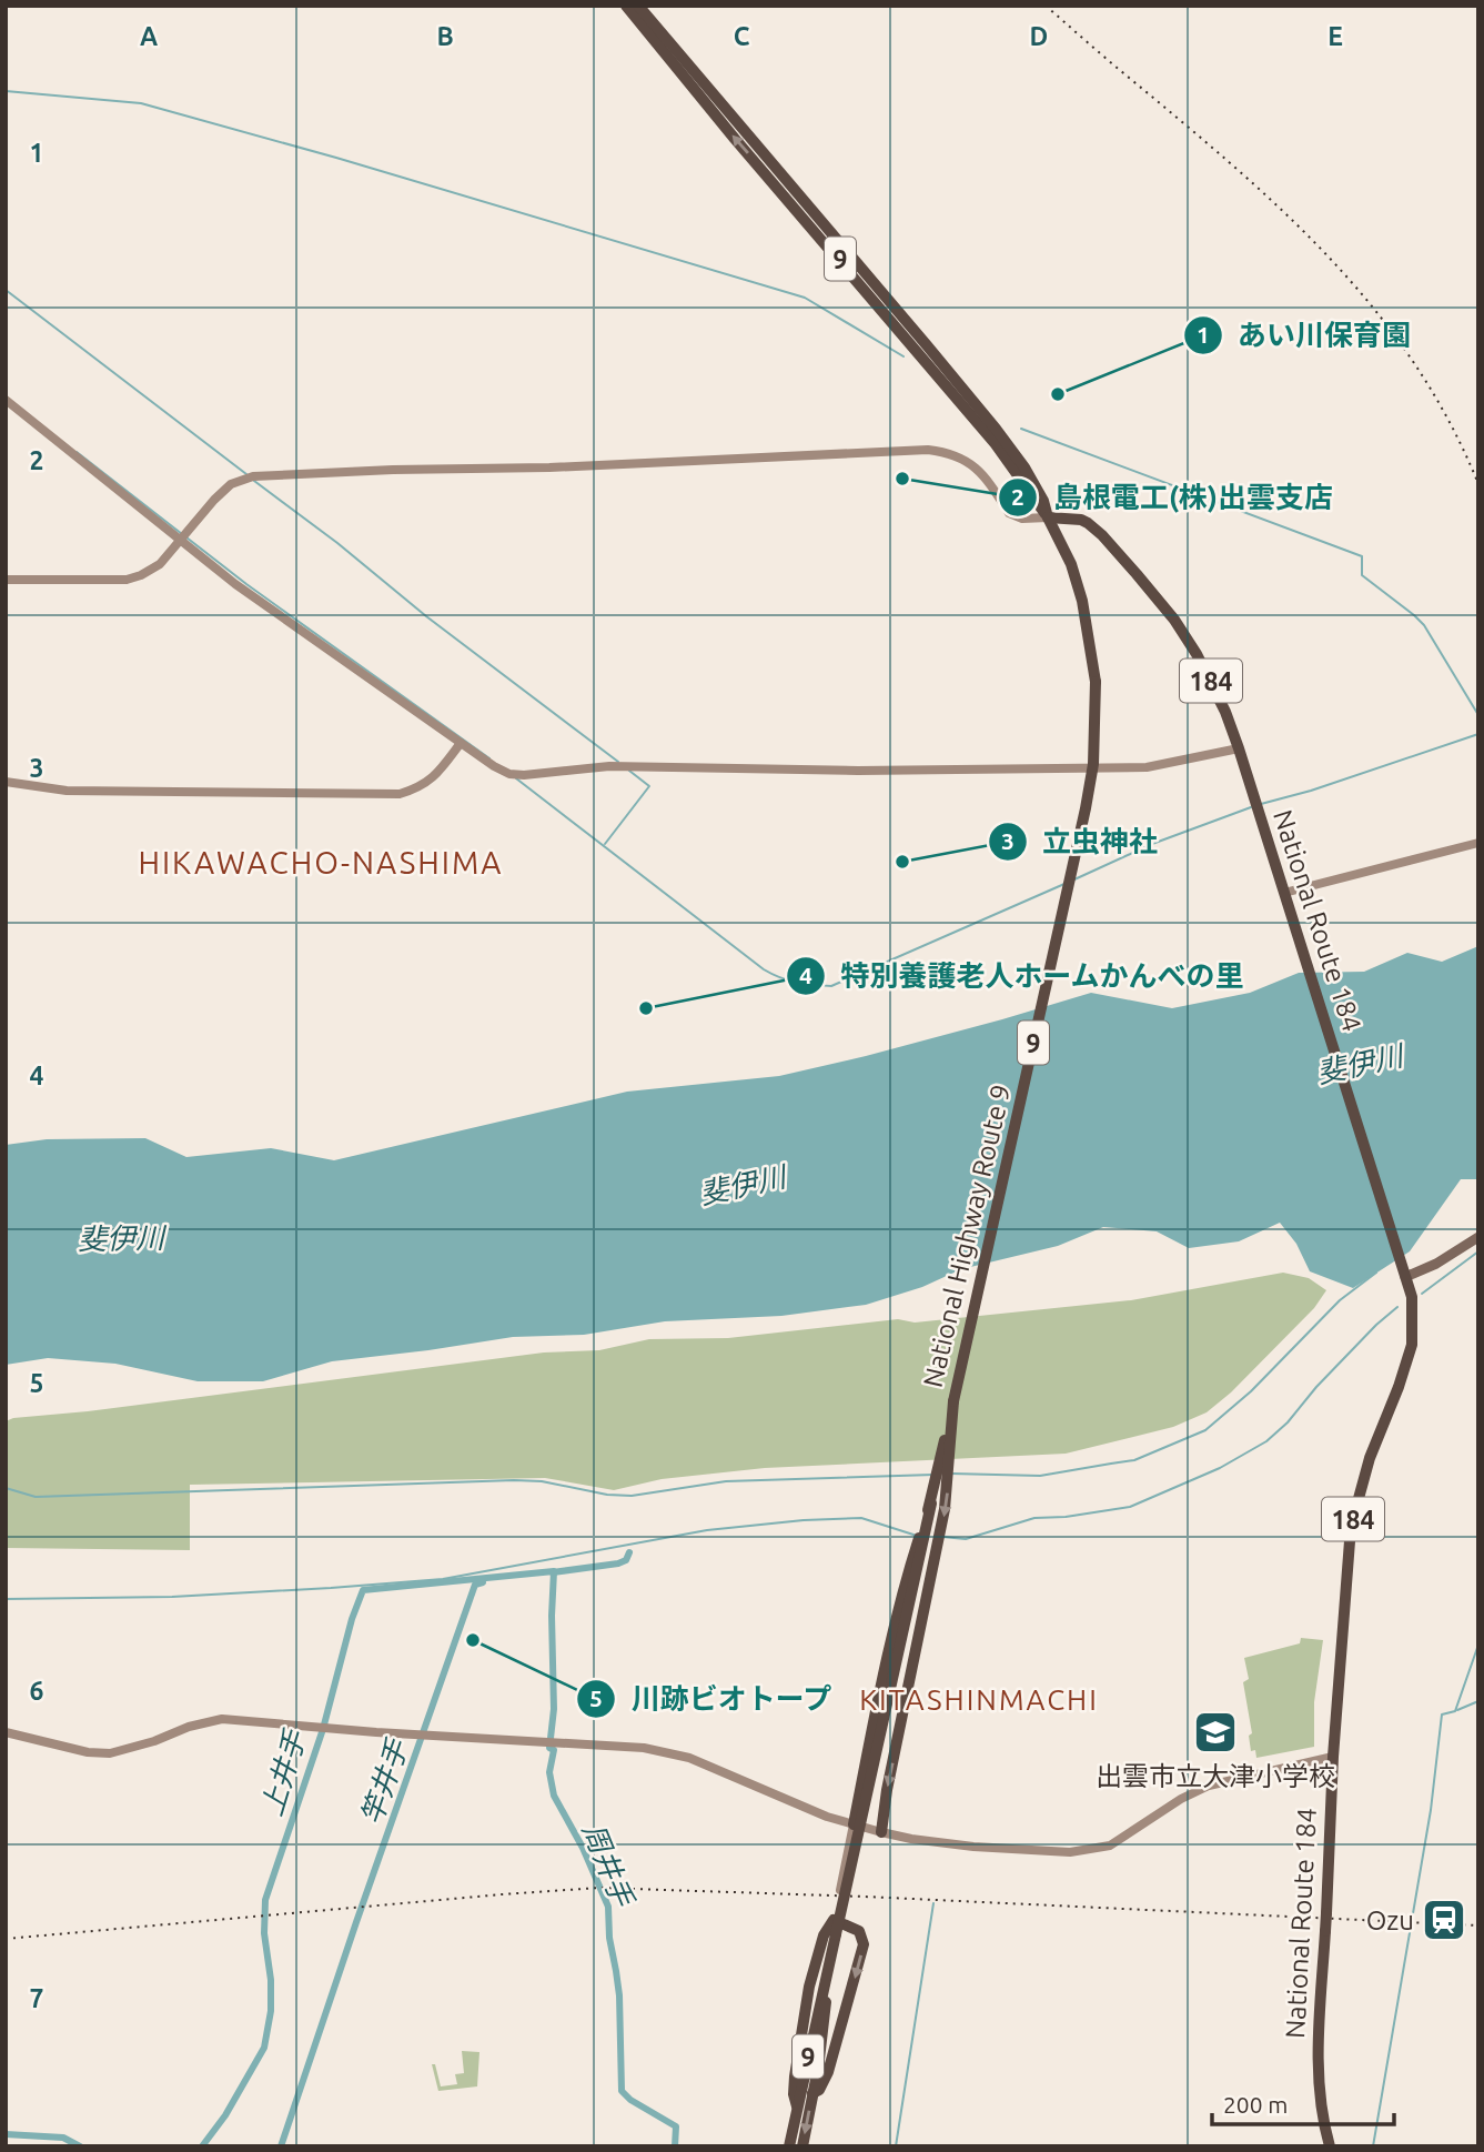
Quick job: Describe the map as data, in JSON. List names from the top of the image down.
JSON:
{
  "streets": {
    "highway": [
      "9",
      "184",
      "National Route 184",
      "National Highway Route 9"
    ]
  },
  "crossings": [
    ["9", "National Highway Route 9"],
    ["National Route 184", "National Highway Route 9"]
  ],
  "districts": ["HIKAWACHO-NASHIMA", "KITASHINMACHI"],
  "water": [
    "斐伊川",
    "上井手",
    "竿井手",
    "周井手"
  ],
  "places": {
    "other": [
      "あい川保育園",
      "島根電工(株)出雲支店",
      "立虫神社",
      "特別養護老人ホームかんべの里",
      "川跡ビオトープ"
    ],
    "school or university": ["出雲市立大津小学校"],
    "station": ["Ozu"]
  },
  "scale_bar": "200 m",
  "grid": {
    "columns": [
      "A",
      "B",
      "C",
      "D",
      "E"
    ],
    "rows": [
      "1",
      "2",
      "3",
      "4",
      "5",
      "6",
      "7"
    ]
  }
}
